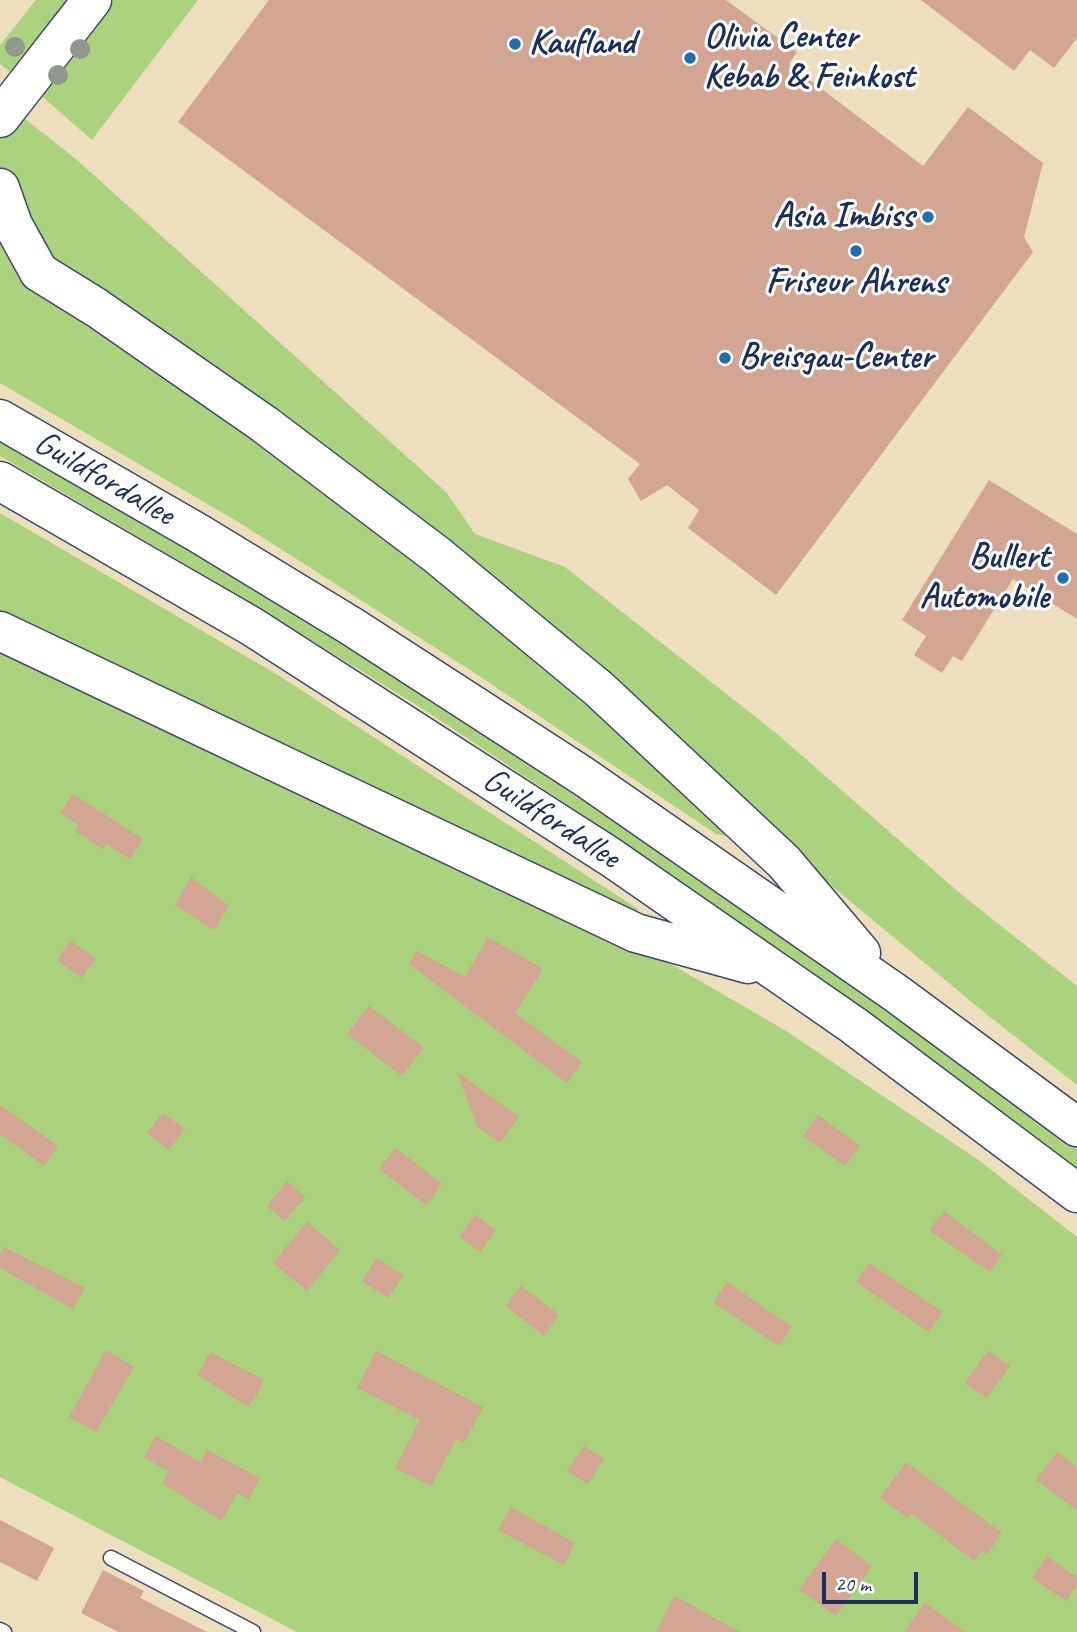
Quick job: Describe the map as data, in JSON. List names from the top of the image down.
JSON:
{
  "streets": {
    "main road": ["Guildfordallee"]
  },
  "places": [
    "Kaufland",
    "Olivia Center Kebab & Feinkost",
    "Asia Imbiss",
    "Friseur Ahrens",
    "Breisgau-Center",
    "Bullert Automobile"
  ],
  "scale_bar": "20 m"
}
